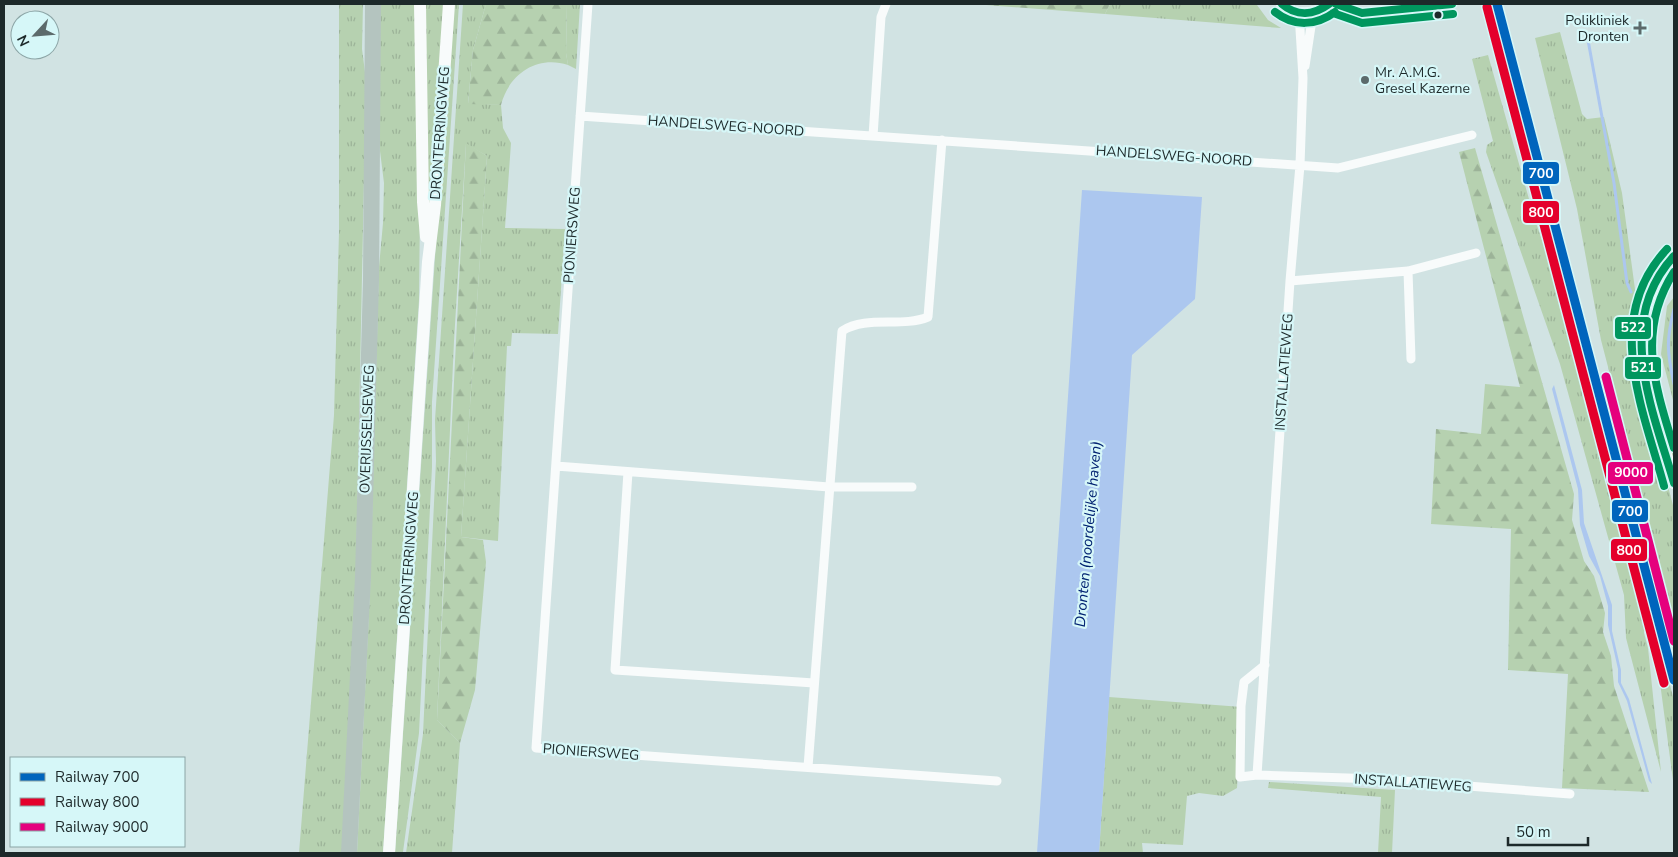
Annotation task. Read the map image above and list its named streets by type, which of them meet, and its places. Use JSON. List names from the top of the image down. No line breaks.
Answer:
{"streets":{"highway":["OVERIJSSELSEWEG"],"main road":["DRONTERRINGWEG"],"street":["HANDELSWEG-NOORD","PIONIERSWEG","INSTALLATIEWEG"]},"crossings":[["HANDELSWEG-NOORD","PIONIERSWEG"],["HANDELSWEG-NOORD","INSTALLATIEWEG"]],"water":["Dronten (noordelijke haven)"],"places":{"health":["Polikliniek Dronten"],"other":["Mr. A.M.G. Gresel Kazerne"]},"lines":["rail line 700","transit line 521","rail line 800","transit line 522","rail line 9000"],"legend":["Railway 700","Railway 800","Railway 9000"],"scale_bar":"50 m","north":"bottom left"}
